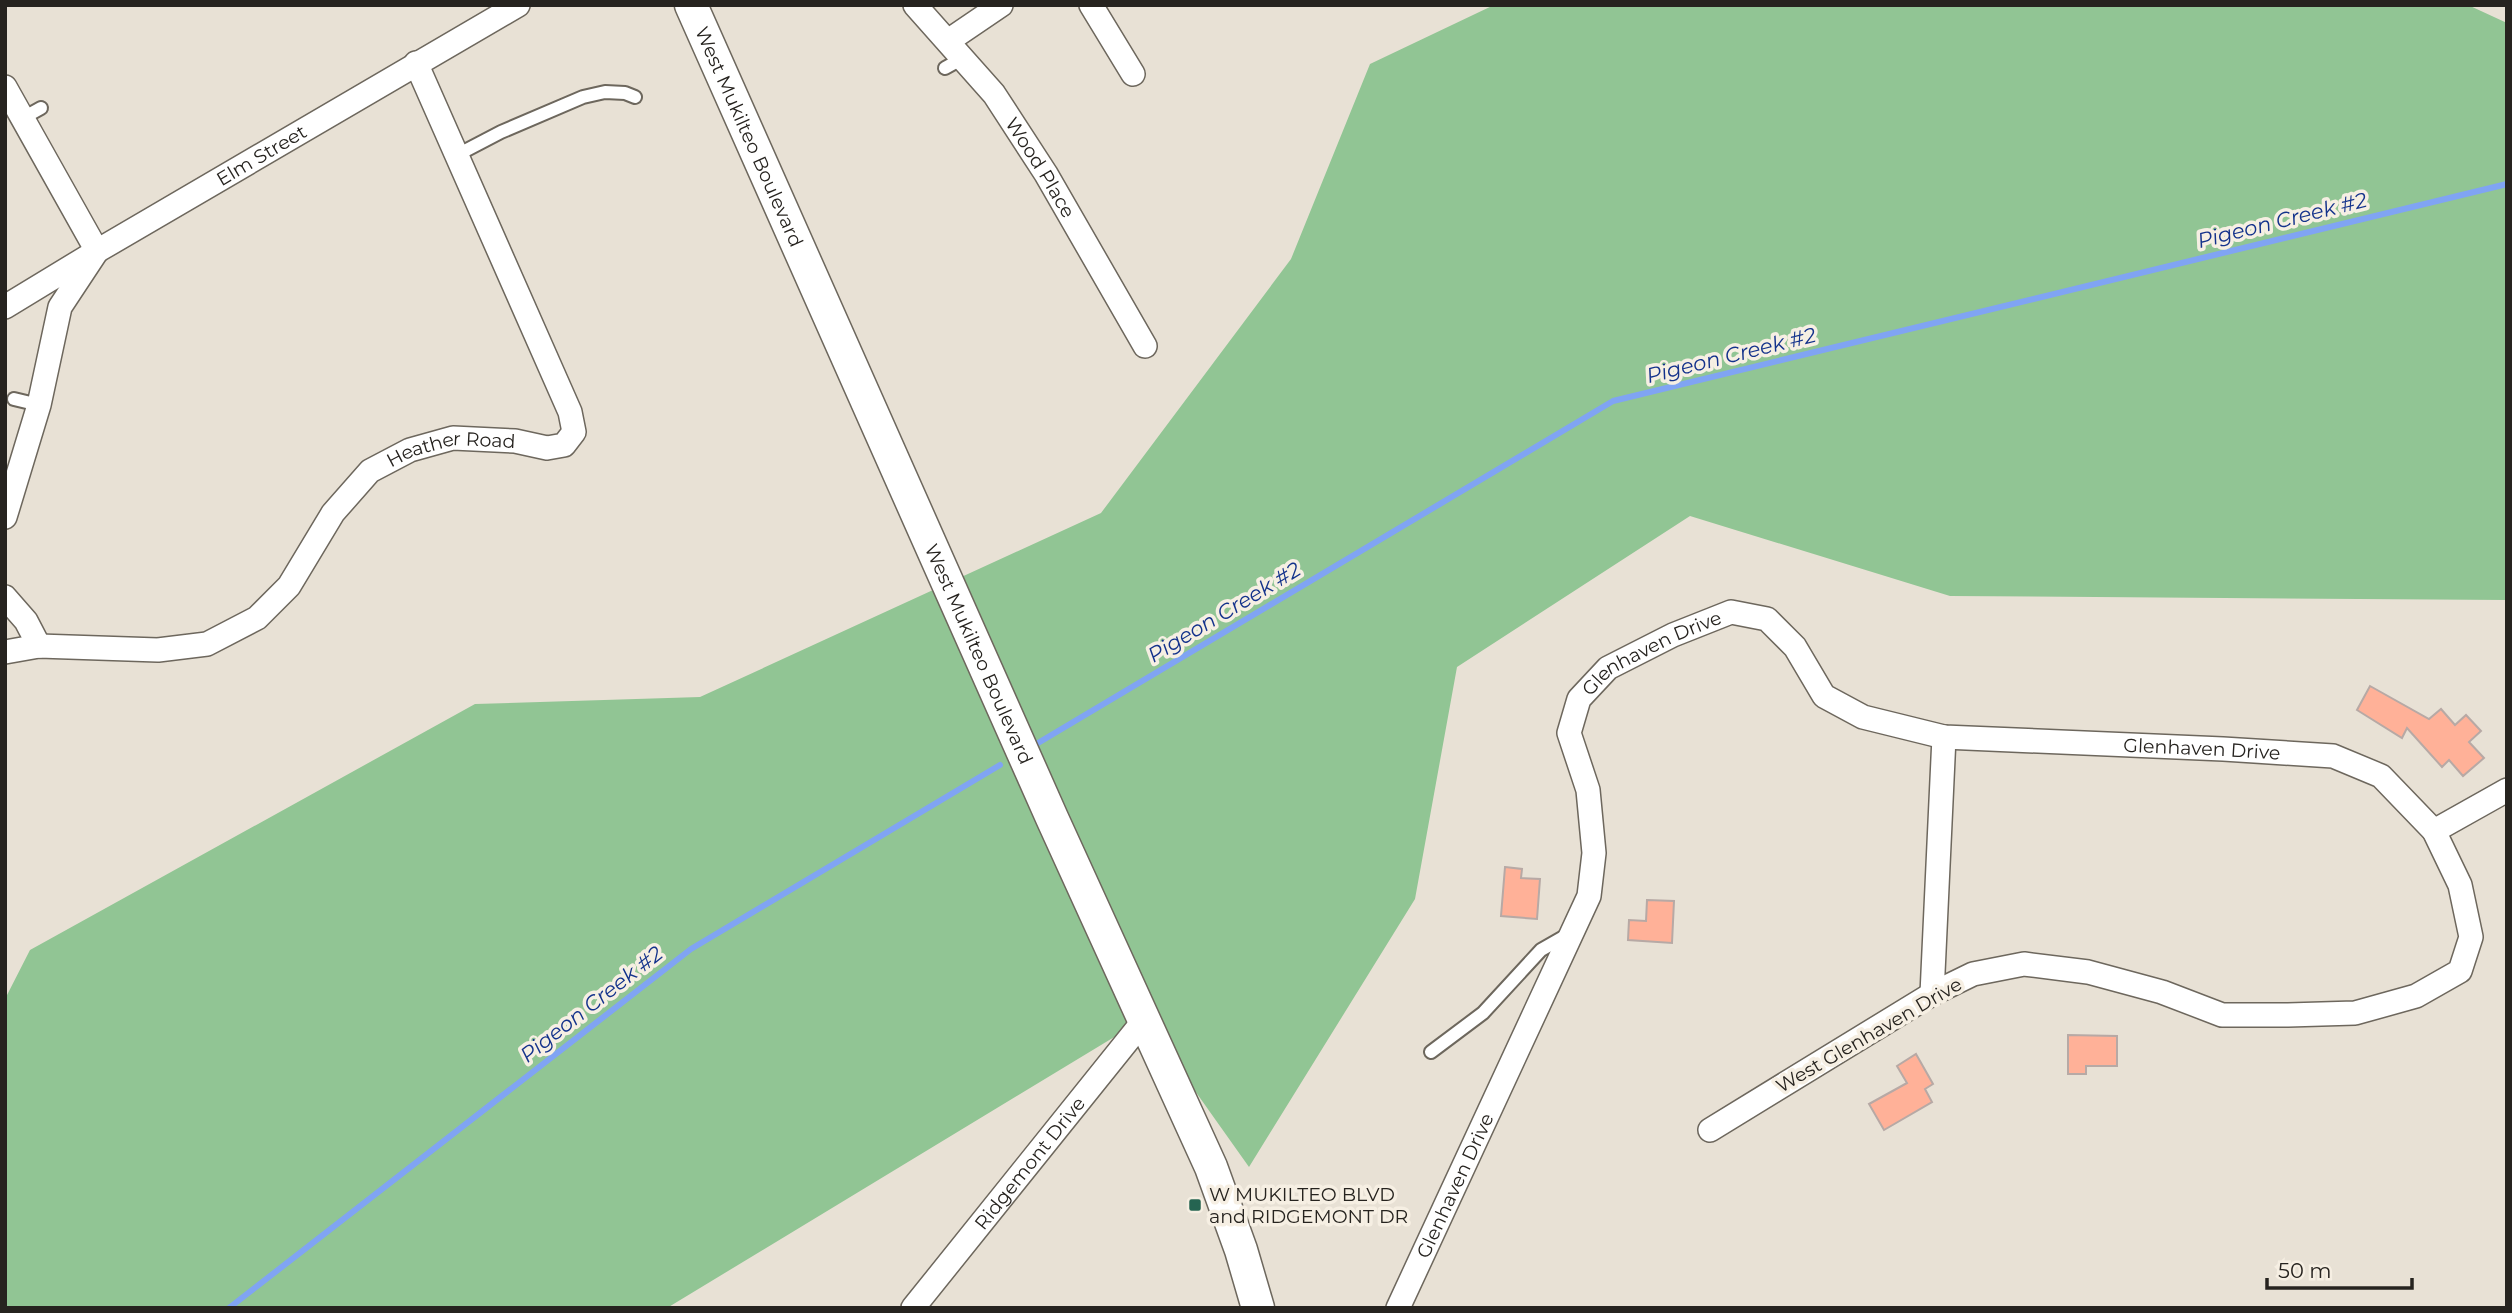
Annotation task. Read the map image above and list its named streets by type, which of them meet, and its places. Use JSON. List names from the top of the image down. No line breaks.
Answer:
{"streets":{"main road":["West Mukilteo Boulevard"],"street":["Elm Street","Wood Place","Heather Road","Glenhaven Drive","West Glenhaven Drive","Ridgemont Drive"]},"crossings":[["West Mukilteo Boulevard","Ridgemont Drive"],["Elm Street","Heather Road"],["Glenhaven Drive","West Glenhaven Drive"]],"water":["Pigeon Creek #2"],"places":{"transit":["W MUKILTEO BLVD and RIDGEMONT DR"]},"scale_bar":"50 m"}
